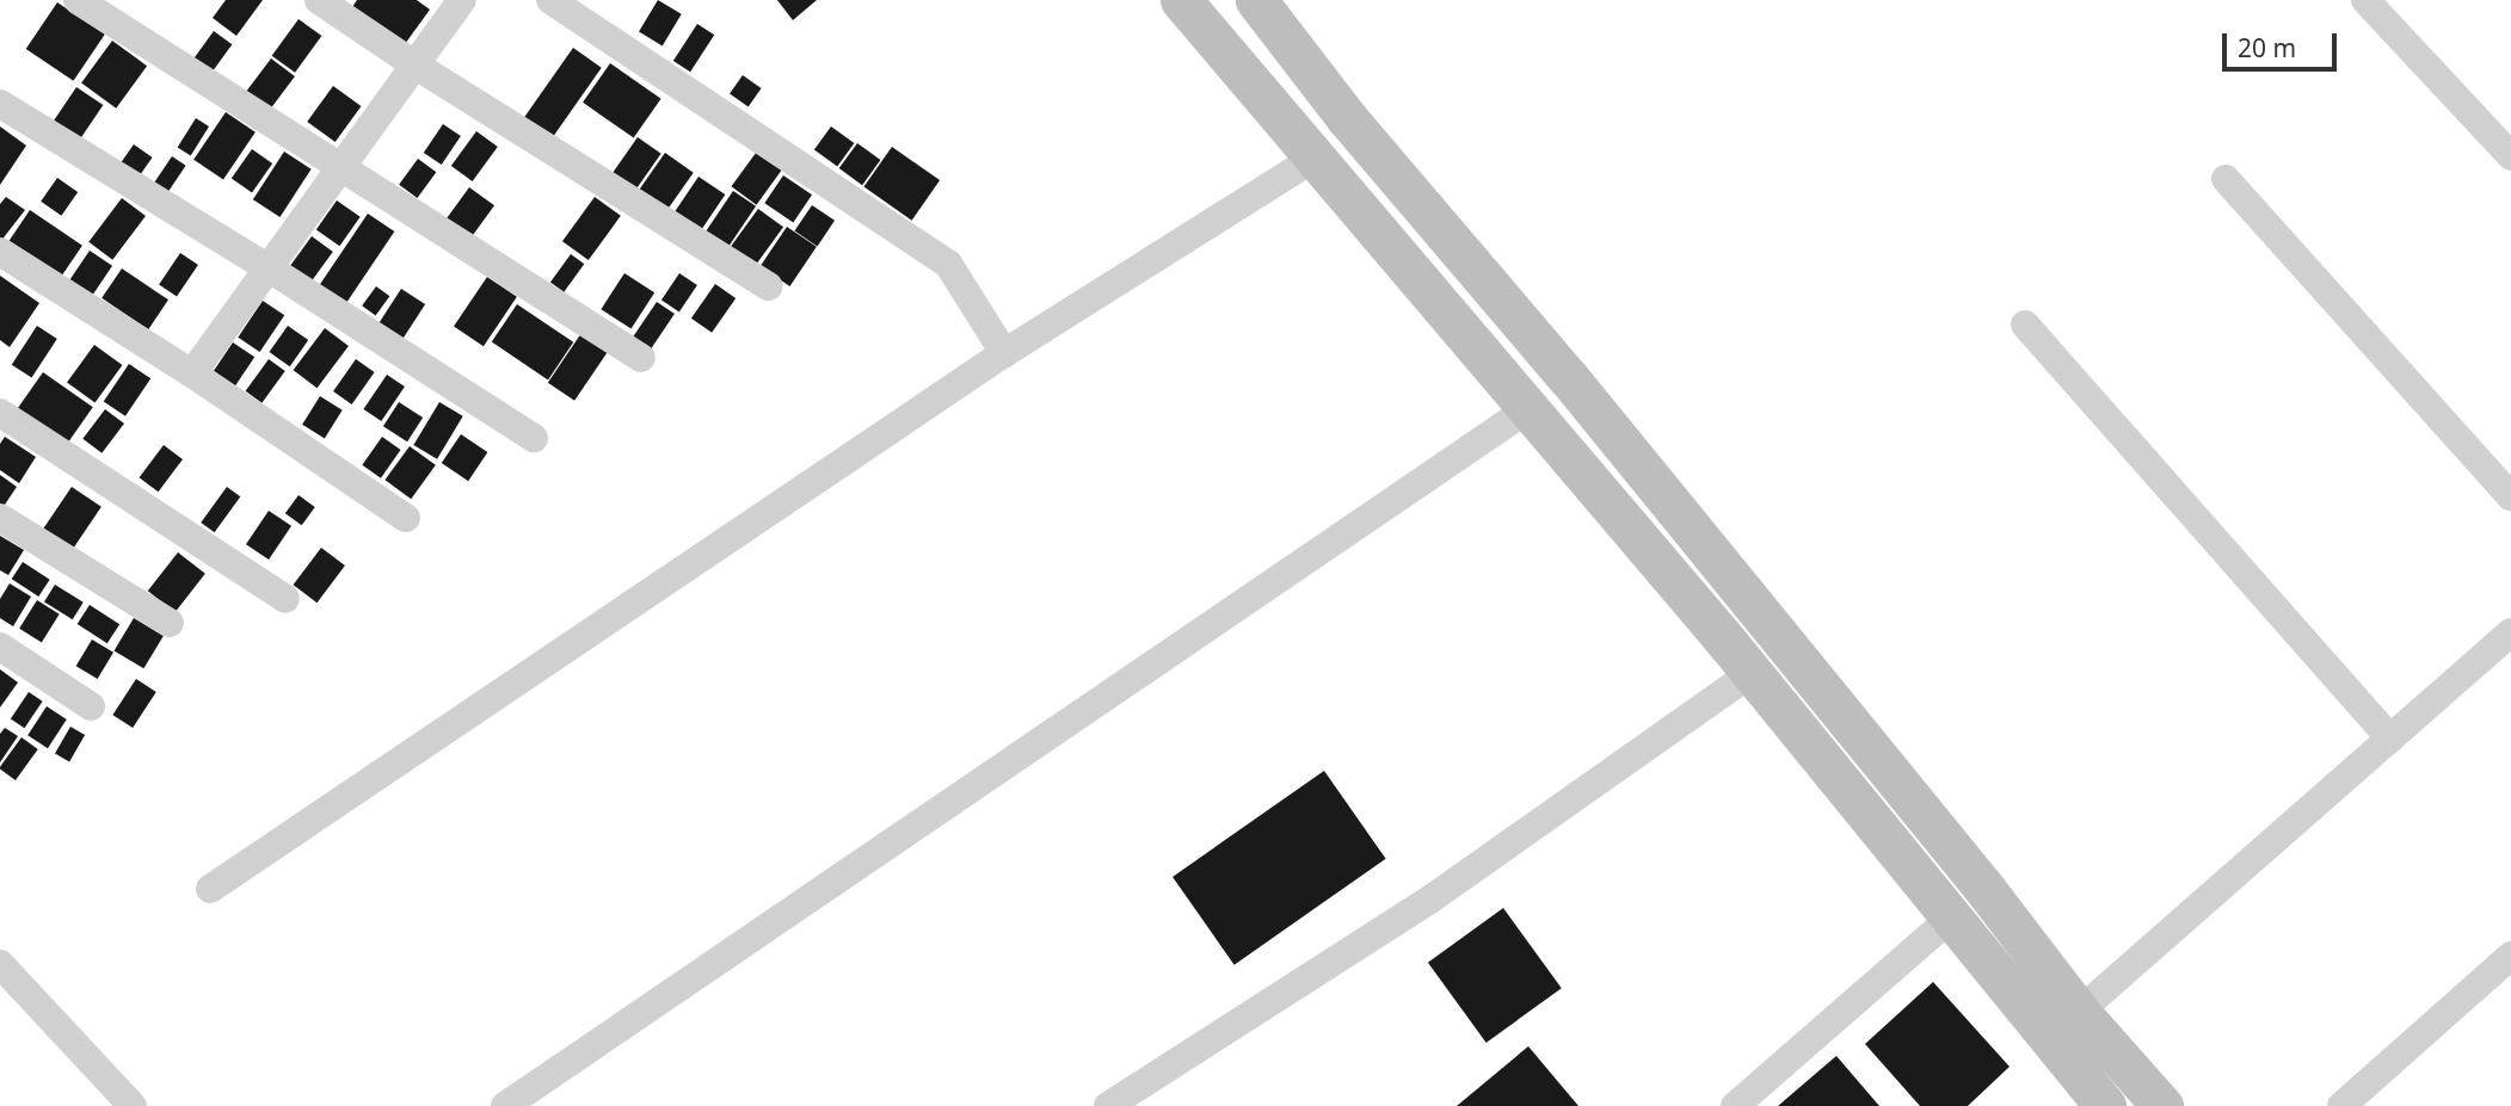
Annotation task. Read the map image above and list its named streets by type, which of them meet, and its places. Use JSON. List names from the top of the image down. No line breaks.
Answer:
{"scale_bar":"20 m"}
